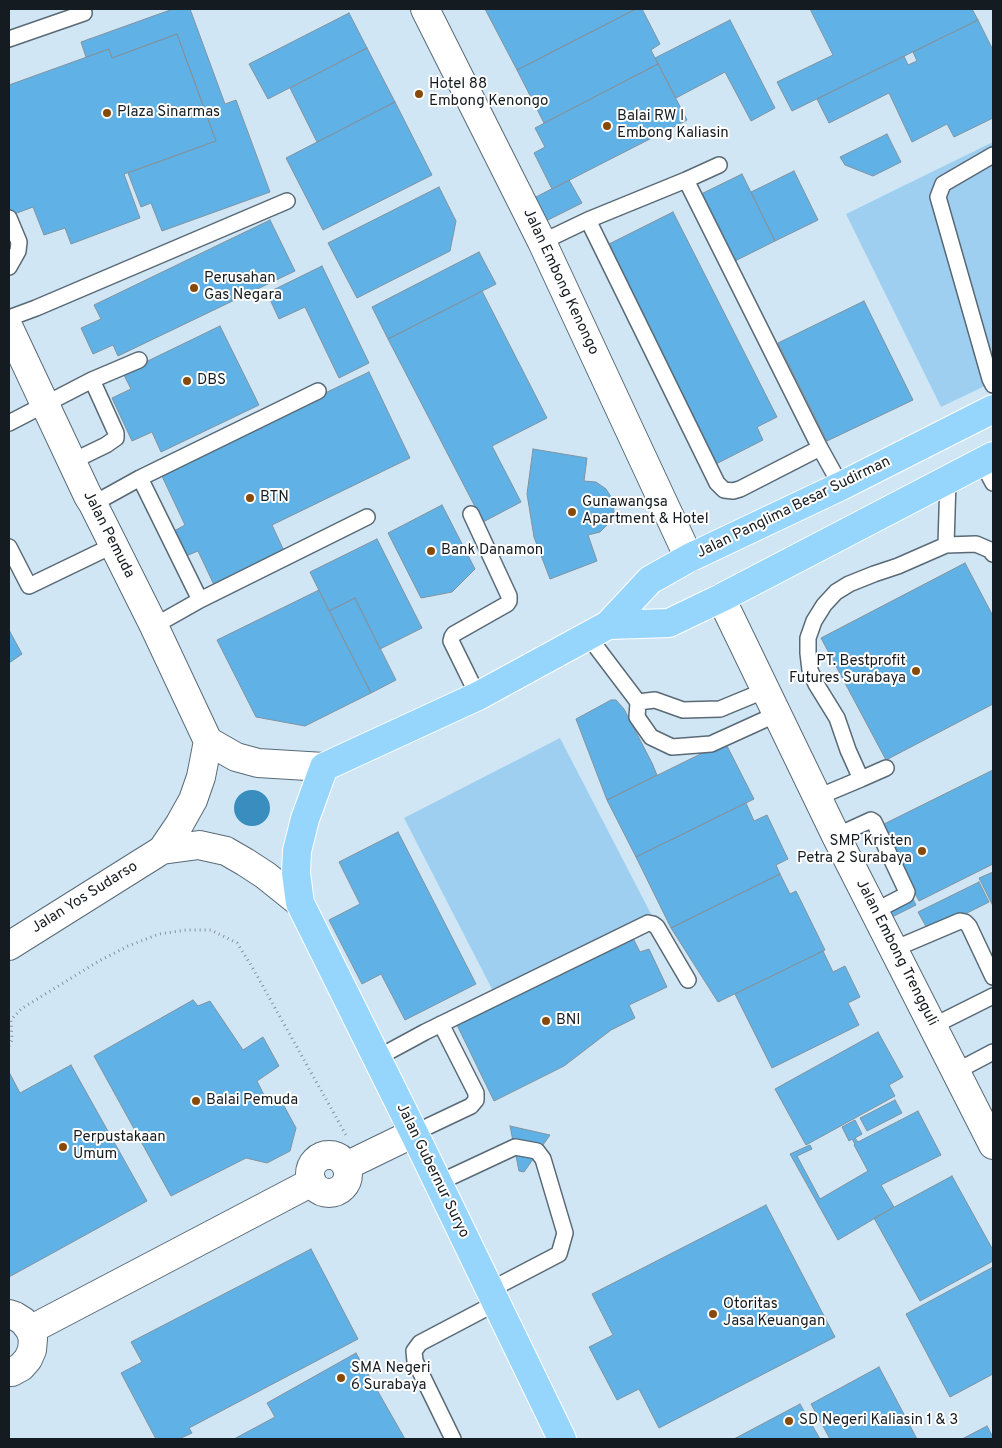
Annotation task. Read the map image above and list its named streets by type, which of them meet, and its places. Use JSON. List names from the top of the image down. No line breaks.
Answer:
{"streets":{"main road":["Jalan Panglima Besar Sudirman","Jalan Gubernur Suryo"],"street":["Jalan Embong Kenongo","Jalan Pemuda","Jalan Yos Sudarso","Jalan Embong Trengguli"]},"crossings":[["Jalan Embong Kenongo","Jalan Panglima Besar Sudirman"],["Jalan Panglima Besar Sudirman","Jalan Embong Trengguli"],["Jalan Panglima Besar Sudirman","Jalan Gubernur Suryo"],["Jalan Yos Sudarso","Jalan Gubernur Suryo"]],"places":["Hotel 88 Embong Kenongo","Plaza Sinarmas","Balai RW I Embong Kaliasin","Perusahan Gas Negara","DBS","BTN","Gunawangsa Apartment & Hotel","Bank Danamon","PT. Bestprofit Futures Surabaya","SMP Kristen Petra 2 Surabaya","BNI","Balai Pemuda","Perpustakaan Umum","Otoritas Jasa Keuangan","SMA Negeri 6 Surabaya","SD Negeri Kaliasin 1 & 3"]}
